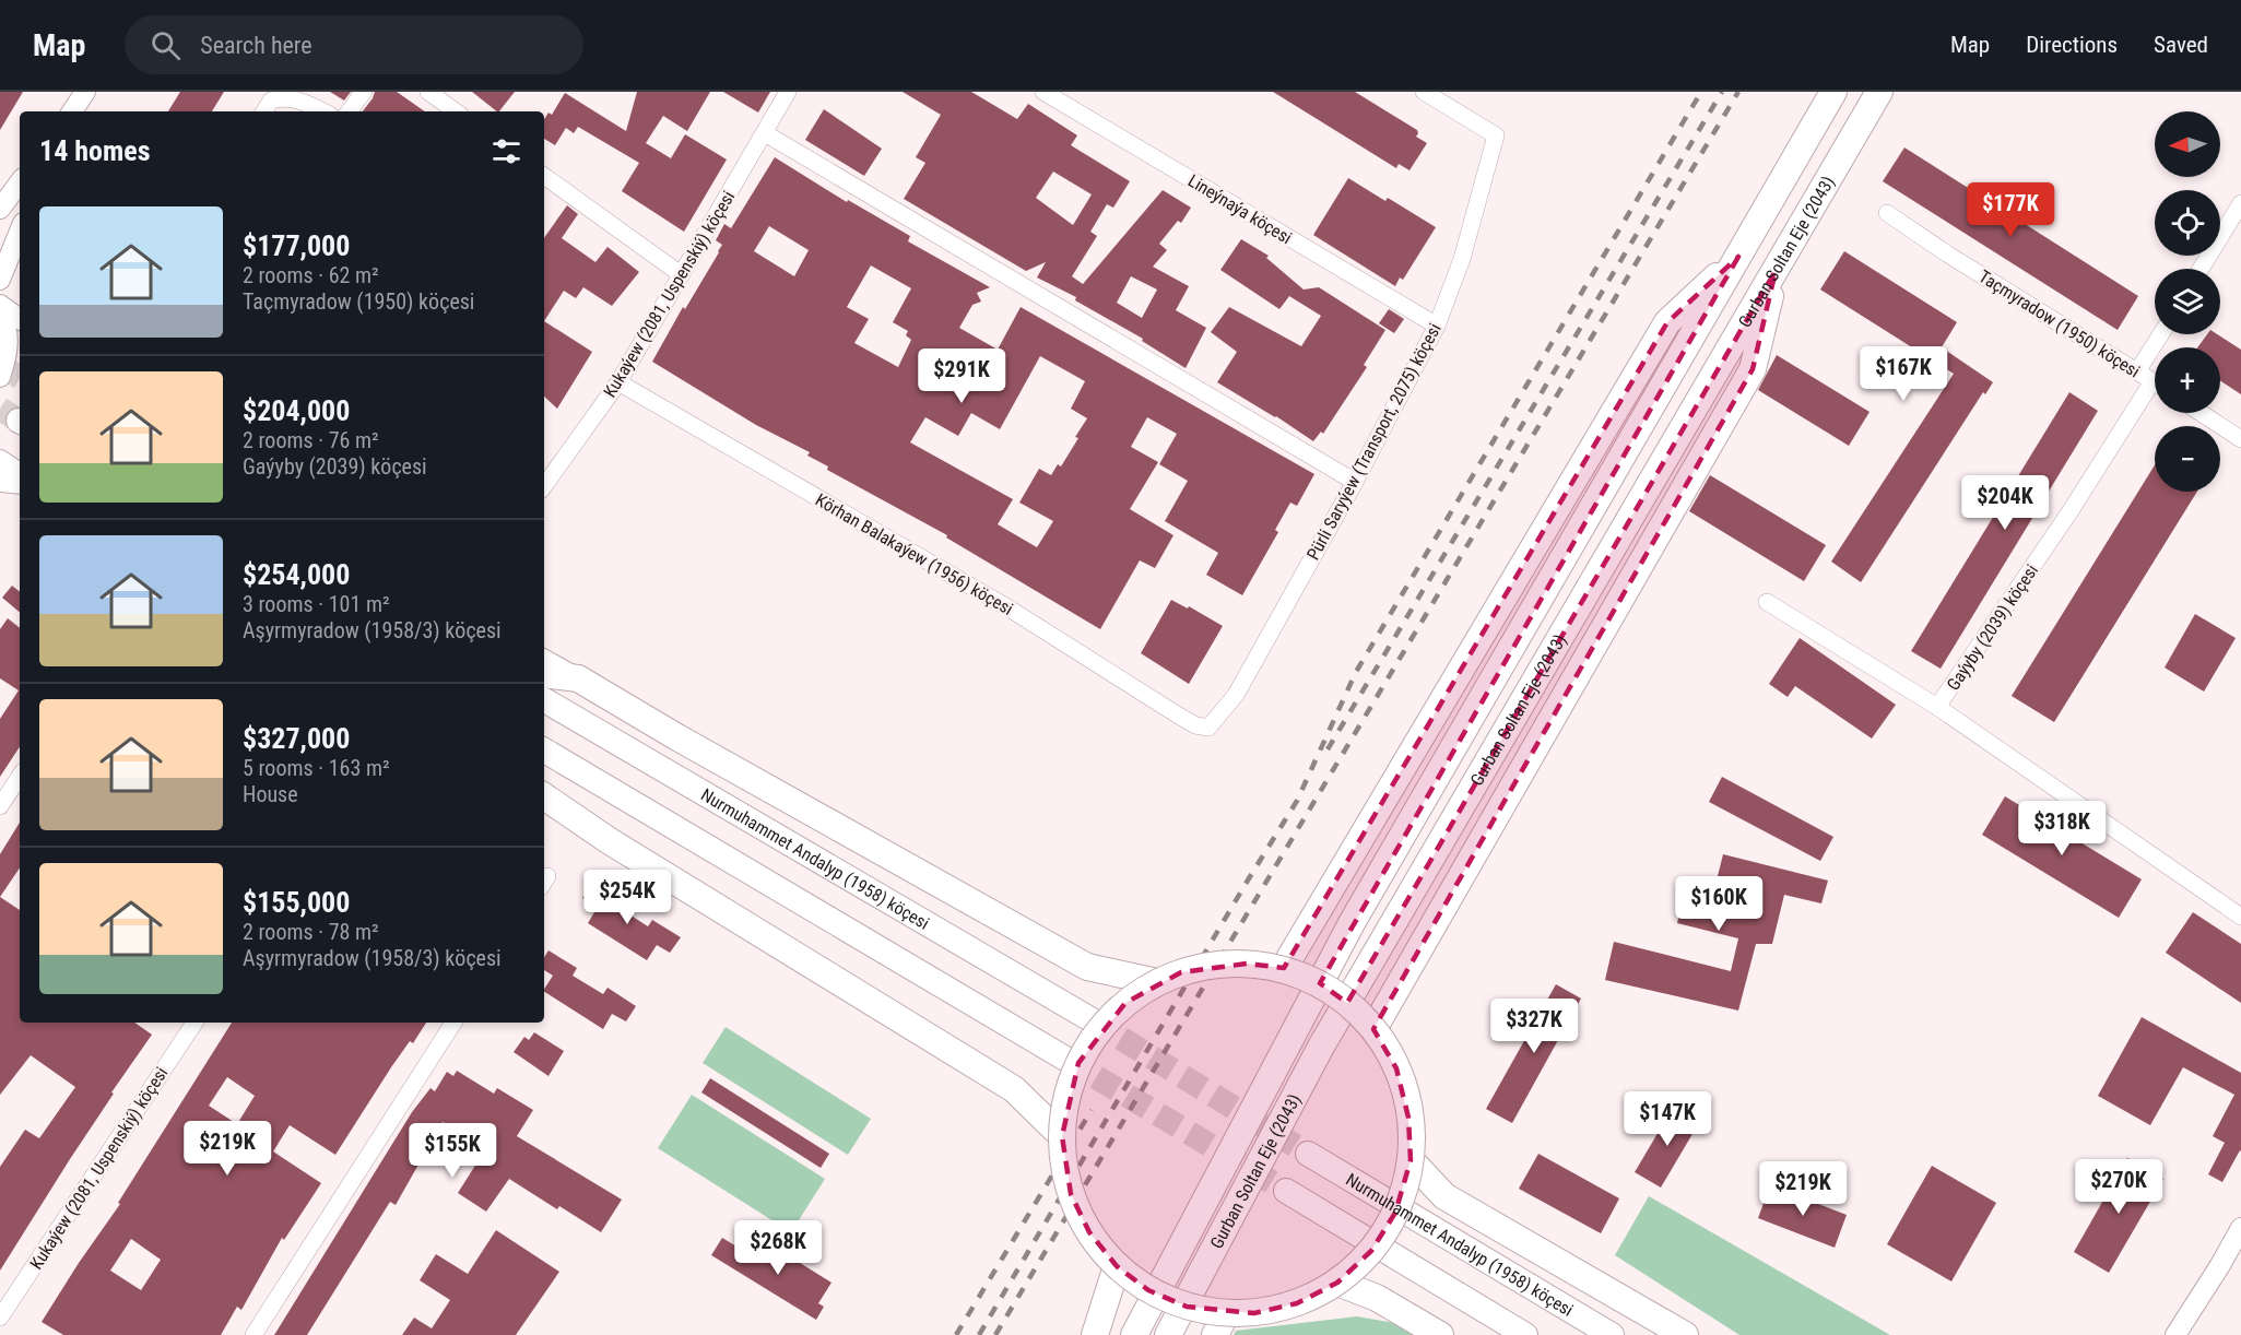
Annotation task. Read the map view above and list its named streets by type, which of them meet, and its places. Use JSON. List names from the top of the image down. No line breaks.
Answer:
{"streets":{"highway":["Gurban Soltan Eje (2043)"],"main road":["Nurmuhammet Andalyp (1958) köçesi"],"street":["Lineýnaýa köçesi","Kukaýew (2081, Uspenskiý) köçesi","Taçmyradow (1950) köçesi","Pürli Saryýew (Transport, 2075) köçesi","Körhan Balakaýew (1956) köçesi","Gaýyby (2039) köçesi"]},"crossings":[["Lineýnaýa köçesi","Pürli Saryýew (Transport, 2075) köçesi"],["Kukaýew (2081, Uspenskiý) köçesi","Körhan Balakaýew (1956) köçesi"],["Pürli Saryýew (Transport, 2075) köçesi","Körhan Balakaýew (1956) köçesi"]],"north":"left","page":{"header":"Map","search":"Search here","nav":["Map","Directions","Saved"],"map_buttons":["+","−"],"heading":"14 homes","price":["$177K","$167K","$291K","$204K","$318K","$254K","$160K","$327K","$147K","$219K","$155K","$270K","$219K","$268K"],"list":[{"name":"$177,000","note":"2 rooms · 62 m² · Taçmyradow (1950) köçesi"},{"name":"$204,000","note":"2 rooms · 76 m² · Gaýyby (2039) köçesi"},{"name":"$254,000","note":"3 rooms · 101 m² · Aşyrmyradow (1958/3) köçesi"},{"name":"$327,000","note":"5 rooms · 163 m² · House"},{"name":"$155,000","note":"2 rooms · 78 m² · Aşyrmyradow (1958/3) köçesi"}]}}
